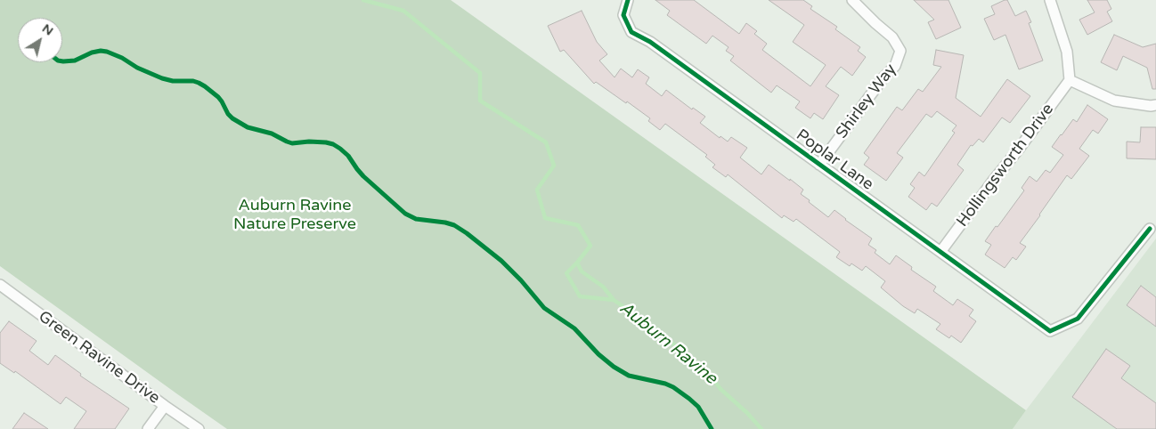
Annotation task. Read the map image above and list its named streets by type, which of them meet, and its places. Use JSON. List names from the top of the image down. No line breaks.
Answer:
{"streets":{"street":["Shirley Way","Poplar Lane","Hollingsworth Drive","Green Ravine Drive"]},"crossings":[["Shirley Way","Poplar Lane"],["Poplar Lane","Hollingsworth Drive"]],"water":["Auburn Ravine"],"parks":["Auburn Ravine Nature Preserve"],"north":"top right"}
